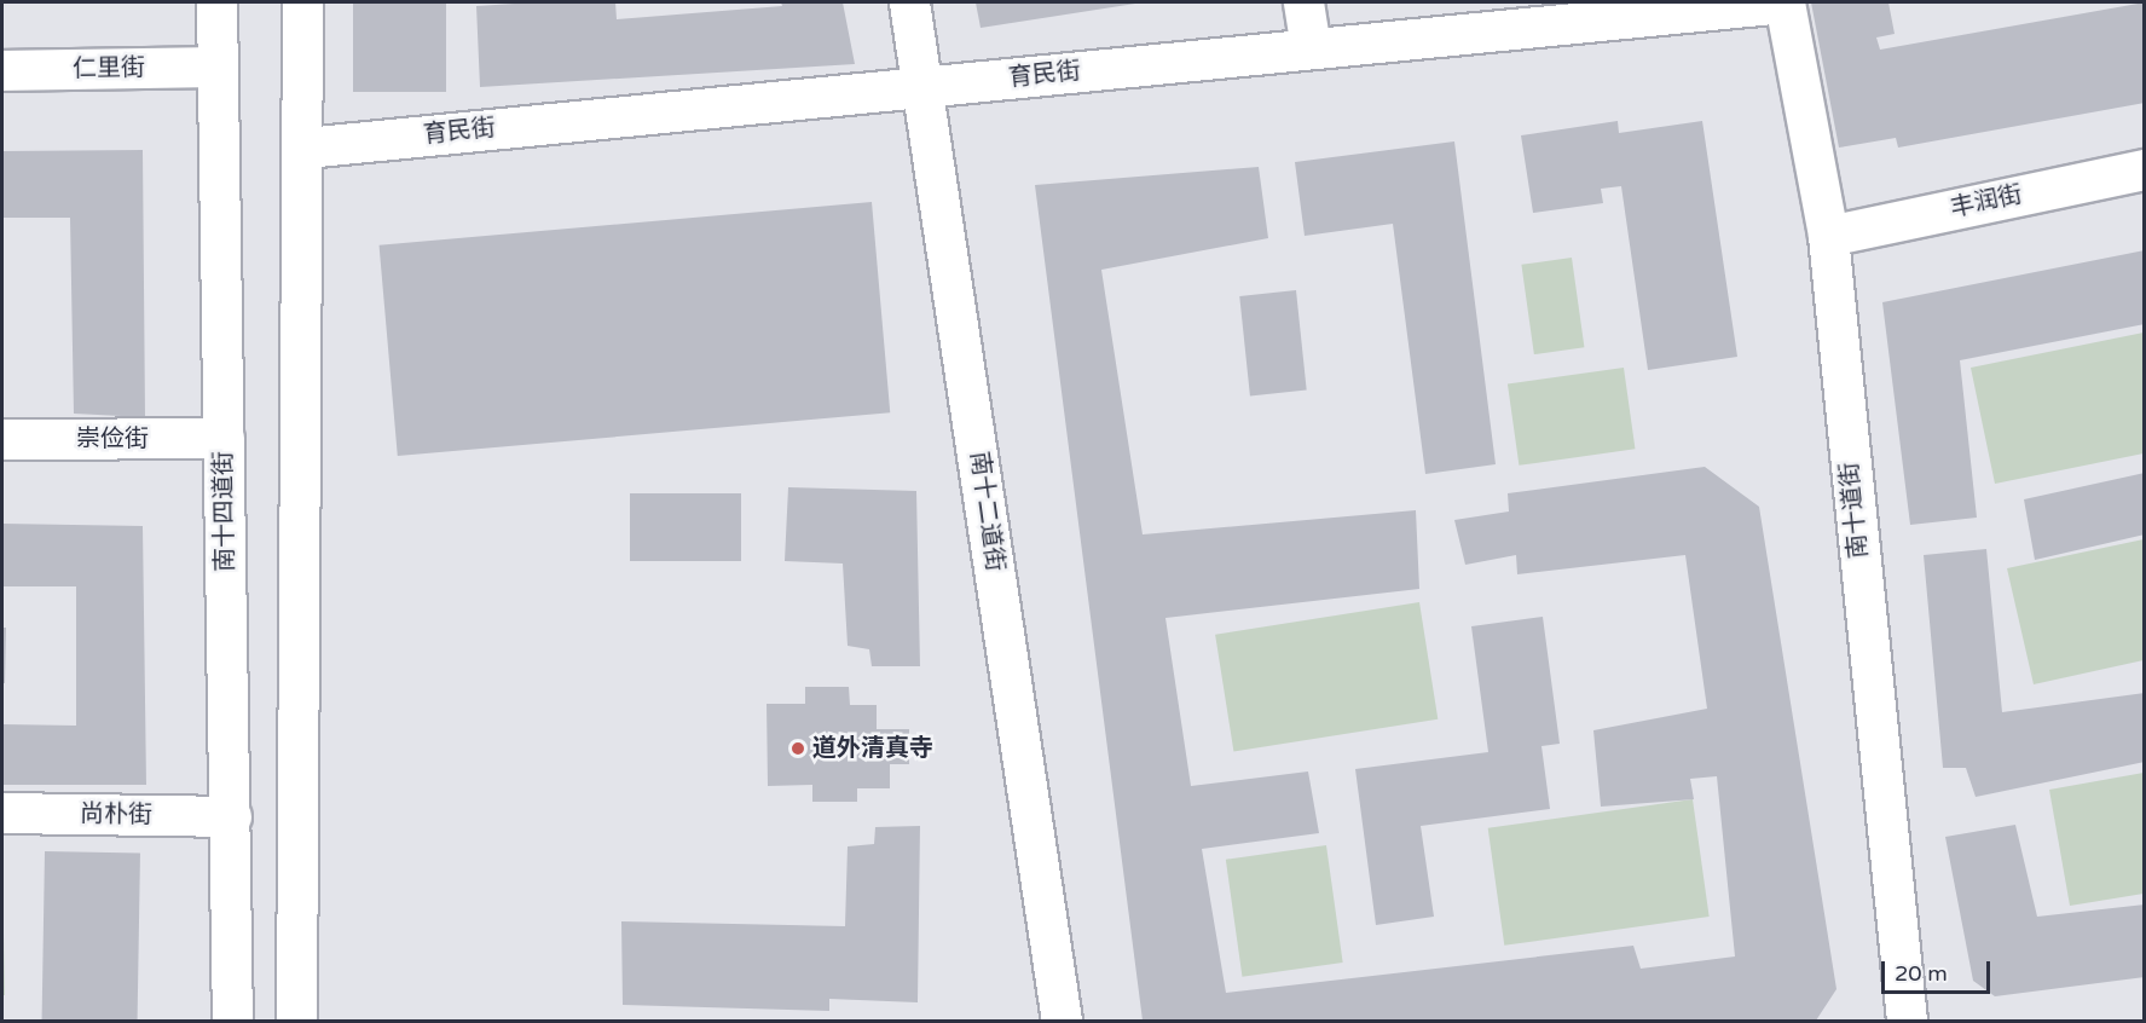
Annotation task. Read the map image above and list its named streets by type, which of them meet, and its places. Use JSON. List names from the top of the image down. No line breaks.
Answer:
{"streets":{"street":["仁里街","育民街","丰润街","崇俭街","南十道街","南十四道街","南十二道街","尚朴街"]},"crossings":[["仁里街","南十四道街"],["育民街","南十道街"],["育民街","南十二道街"],["丰润街","南十道街"],["崇俭街","南十四道街"],["南十四道街","尚朴街"]],"places":["道外清真寺"],"scale_bar":"20 m"}
